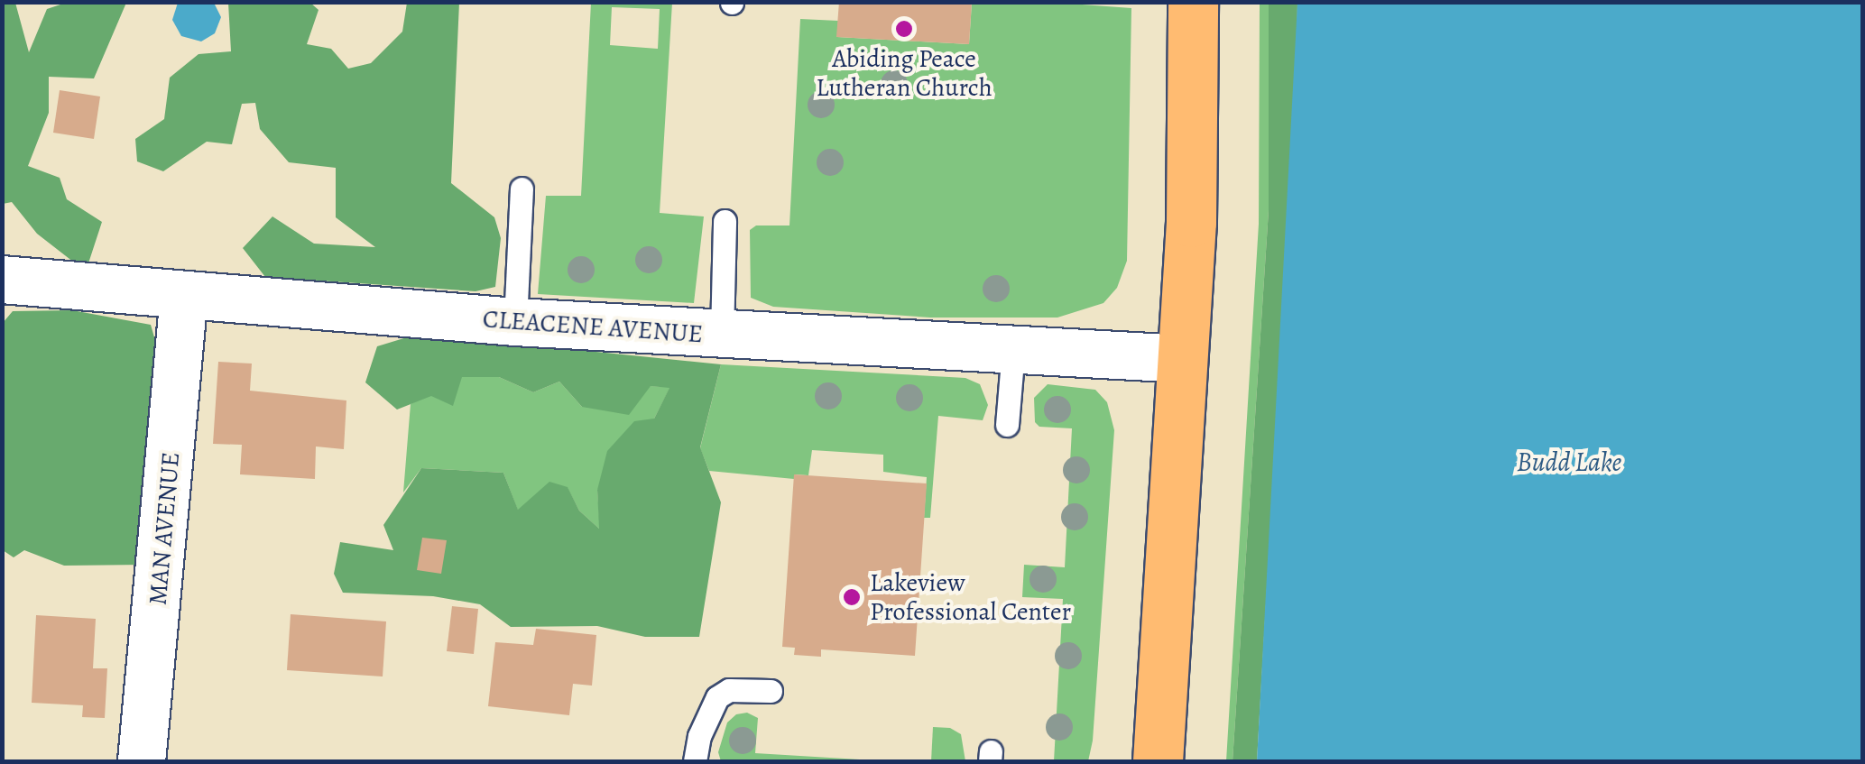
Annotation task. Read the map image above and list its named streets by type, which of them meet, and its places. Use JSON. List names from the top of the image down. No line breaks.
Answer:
{"streets":{"street":["CLEACENE AVENUE","MAN AVENUE"]},"crossings":[["CLEACENE AVENUE","MAN AVENUE"]],"water":["Budd Lake"],"places":["Abiding Peace Lutheran Church","Lakeview Professional Center"]}
